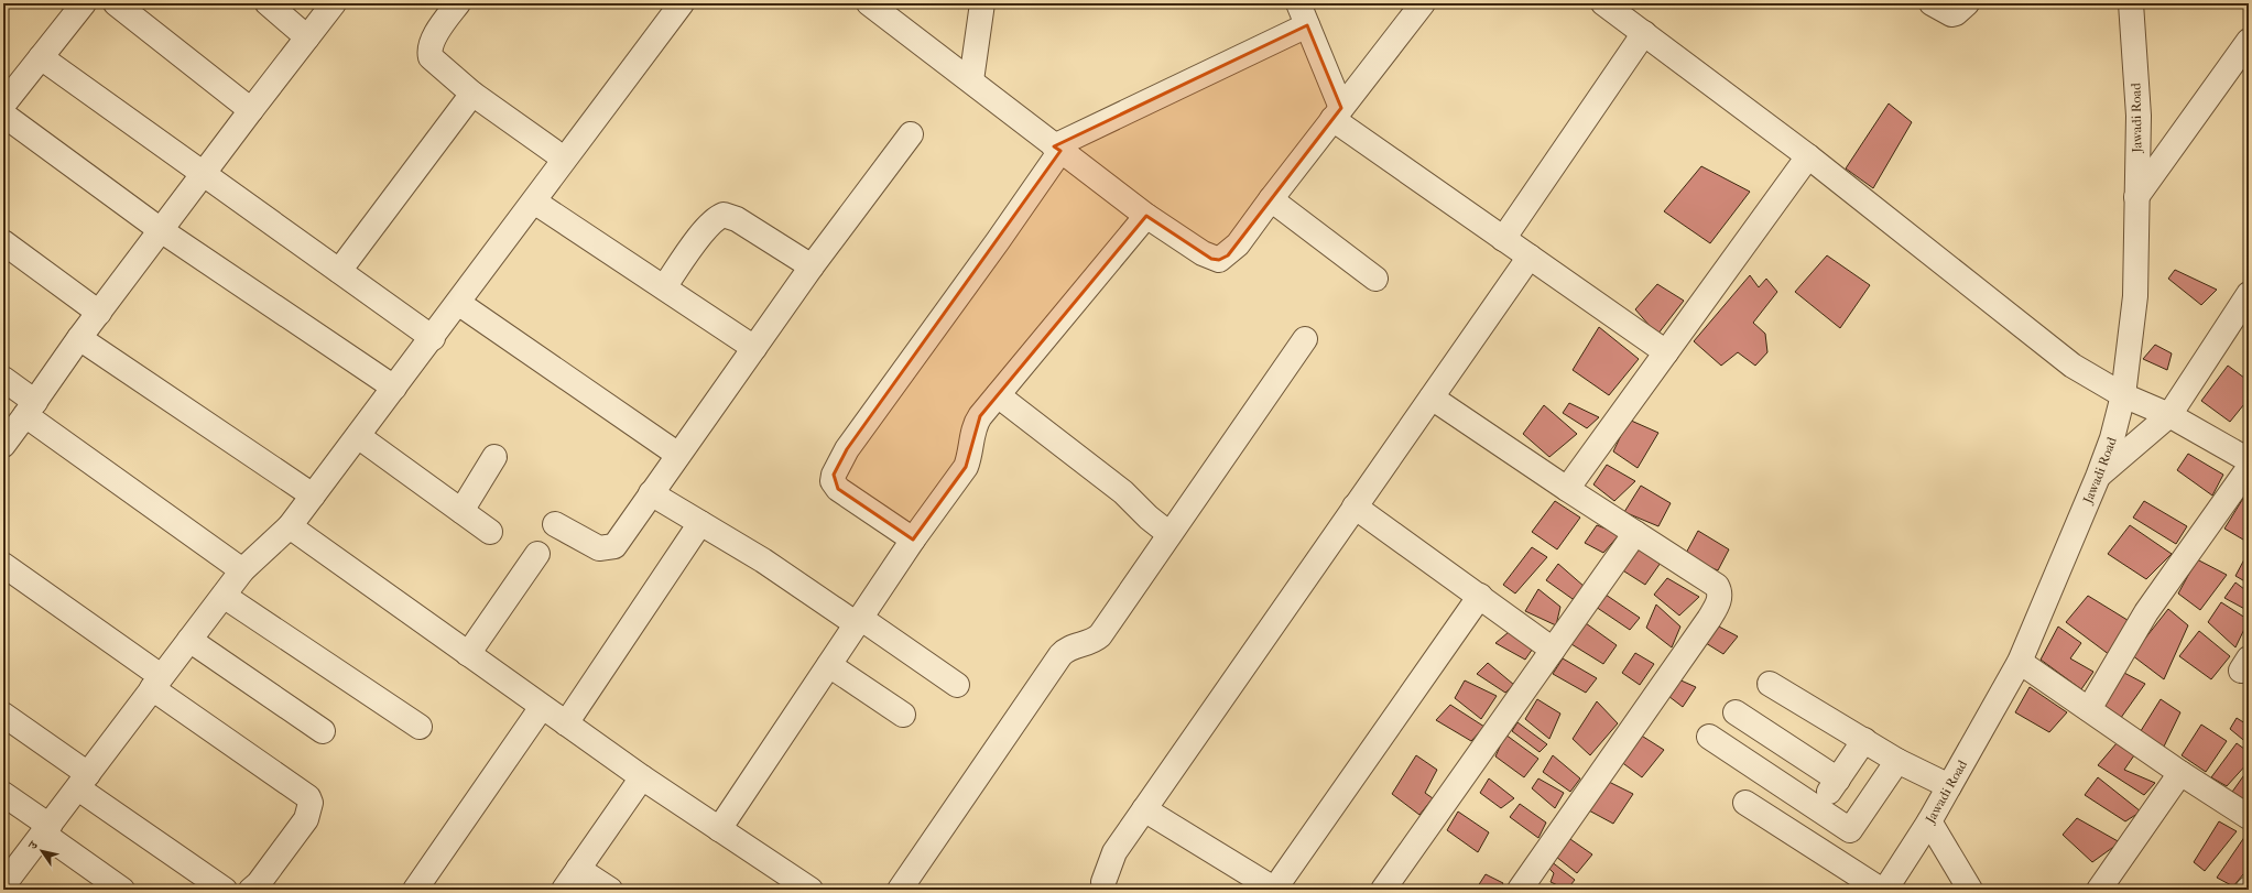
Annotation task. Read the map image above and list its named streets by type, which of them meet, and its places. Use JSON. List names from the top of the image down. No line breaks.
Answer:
{"streets":{"street":["Jawadi Road"]},"north":"top left"}
